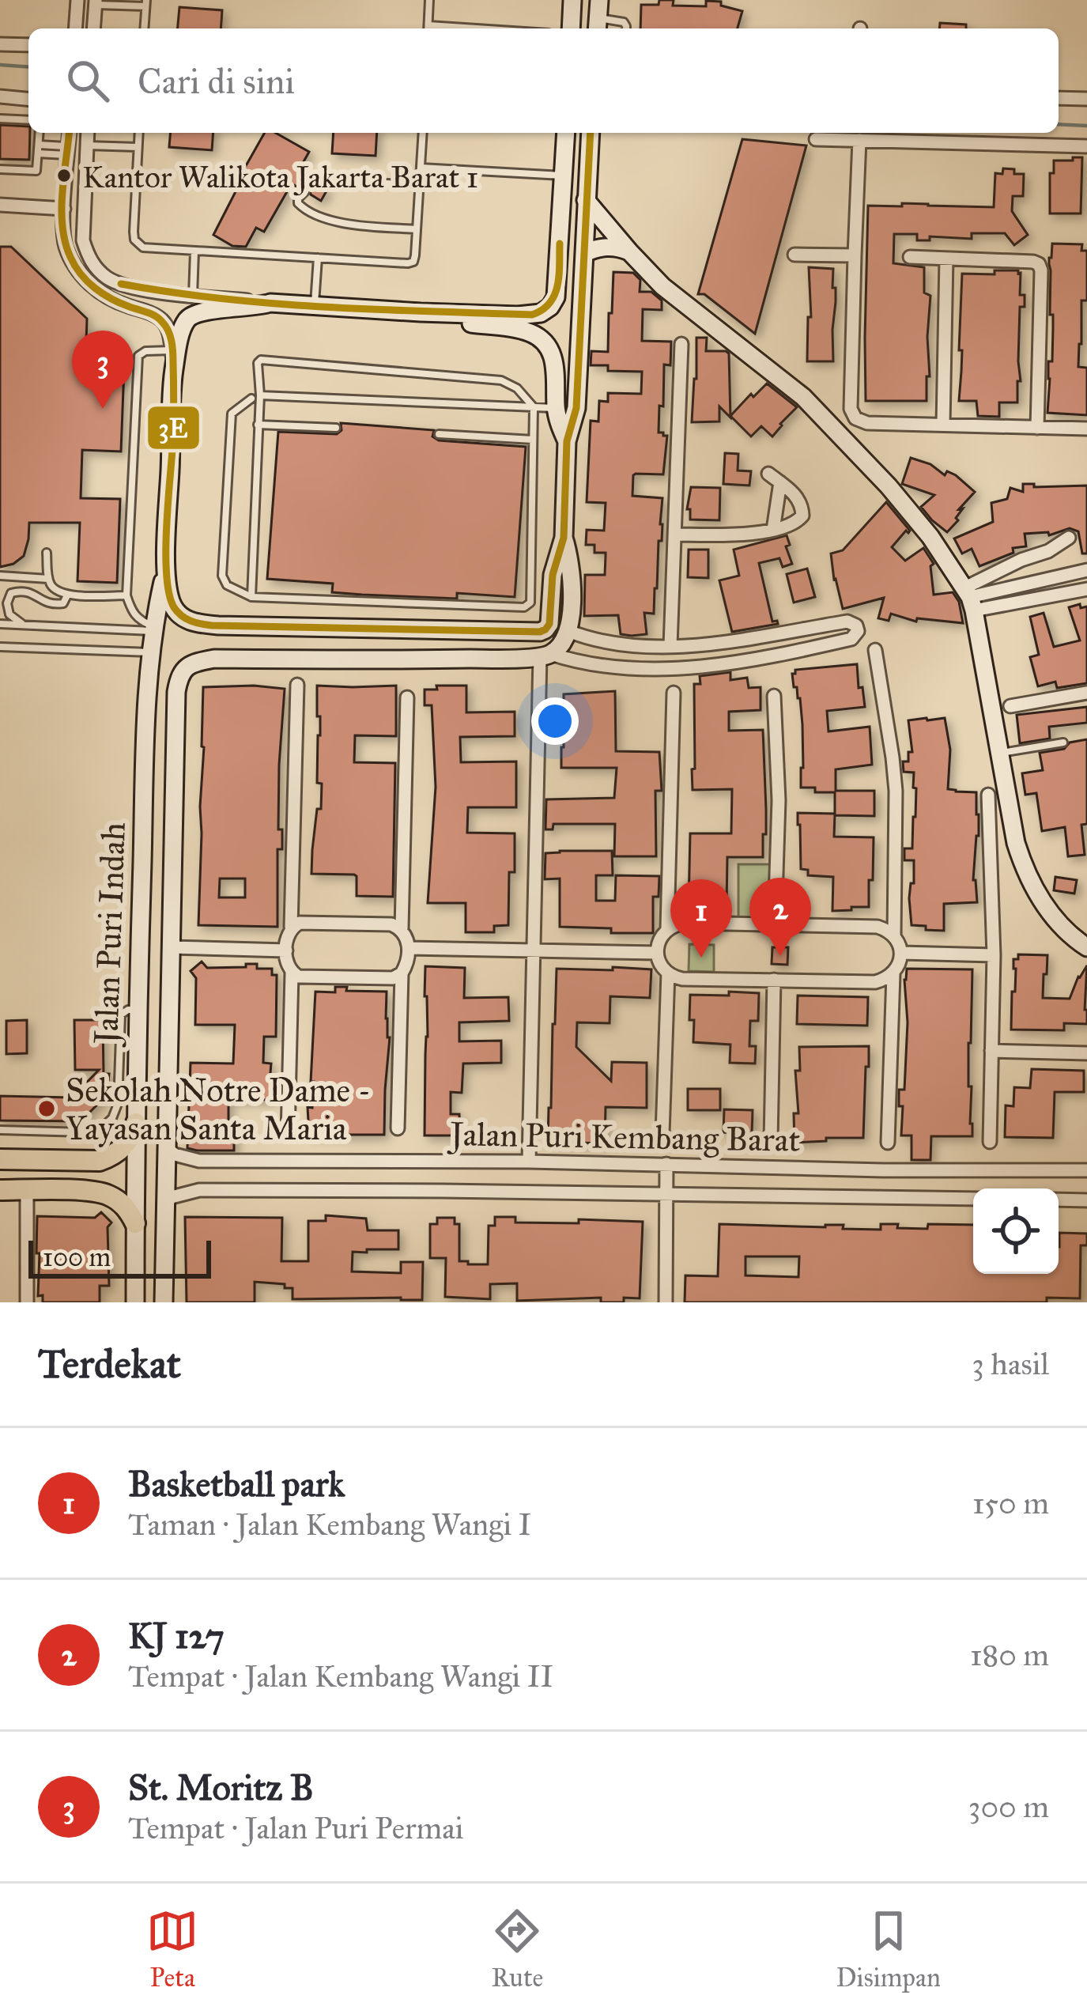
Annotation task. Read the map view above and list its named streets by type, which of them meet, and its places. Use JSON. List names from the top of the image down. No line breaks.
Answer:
{"streets":{"main road":["Jalan Puri Indah"],"street":["Jalan Puri Kembang Barat"]},"crossings":[["Jalan Puri Indah","Jalan Puri Kembang Barat"]],"places":["Kantor Walikota Jakarta Barat 1","Sekolah Notre Dame - Yayasan Santa Maria"],"lines":["transit line 3E"],"scale_bar":"100 m","page":{"search":"Cari di sini","pins":["3","2","1"],"scale":"100 m","heading":["Terdekat","3 hasil"],"list":[{"mark":"1","name":"Basketball park","note":"Taman · Jalan Kembang Wangi I","value":"150 m"},{"mark":"2","name":"KJ 127","note":"Tempat · Jalan Kembang Wangi II","value":"180 m"},{"mark":"3","name":"St. Moritz B","note":"Tempat · Jalan Puri Permai","value":"300 m"}],"nav":["Peta","Rute","Disimpan"]}}
